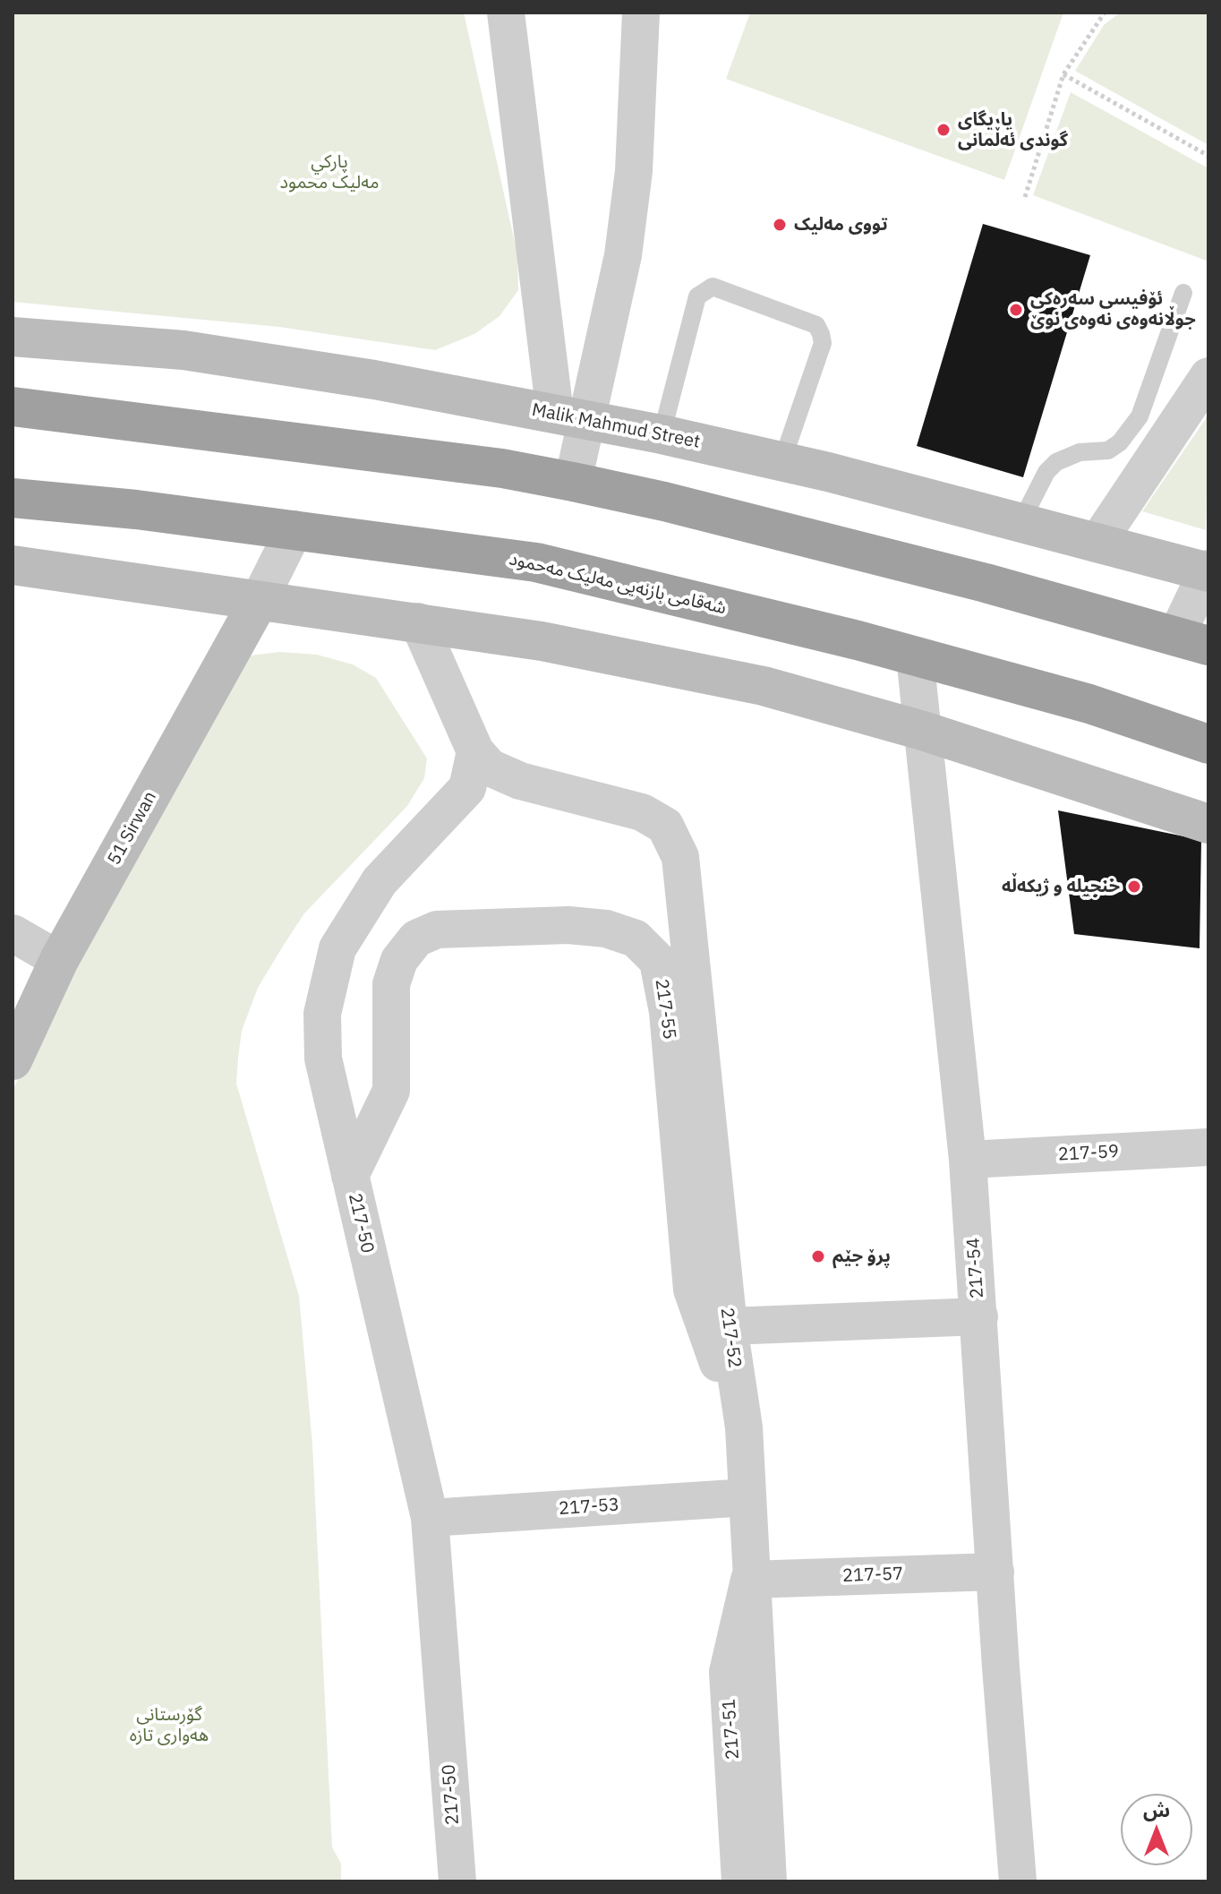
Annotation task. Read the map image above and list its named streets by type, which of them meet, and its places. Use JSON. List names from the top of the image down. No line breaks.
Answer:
{"streets":{"highway":["شەقامی بازنەیی مەلیک مەحمود"],"main road":["Malik Mahmud Street","51 Sirwan"],"street":["217-55","217-59","217-50","217-54","217-52","217-53","217-57","217-51"]},"crossings":[["شەقامی بازنەیی مەلیک مەحمود","217-54"],["217-55","217-50"],["217-55","217-52"],["217-59","217-54"],["217-50","217-52"],["217-50","217-53"],["217-54","217-57"],["217-52","217-53"],["217-52","217-57"],["217-52","217-51"],["217-57","217-51"]],"parks":["پارکي مەليک محمود","گۆڕستانی هەواری تازە"],"places":["یاریگای گوندی ئەڵمانی","تووی مەلیک","ئۆفیسی سەرەکی جوڵانەوەی نەوەی نوێ","خنجیلە و ژیکەڵە","پرۆ جێم"],"north":"top"}
